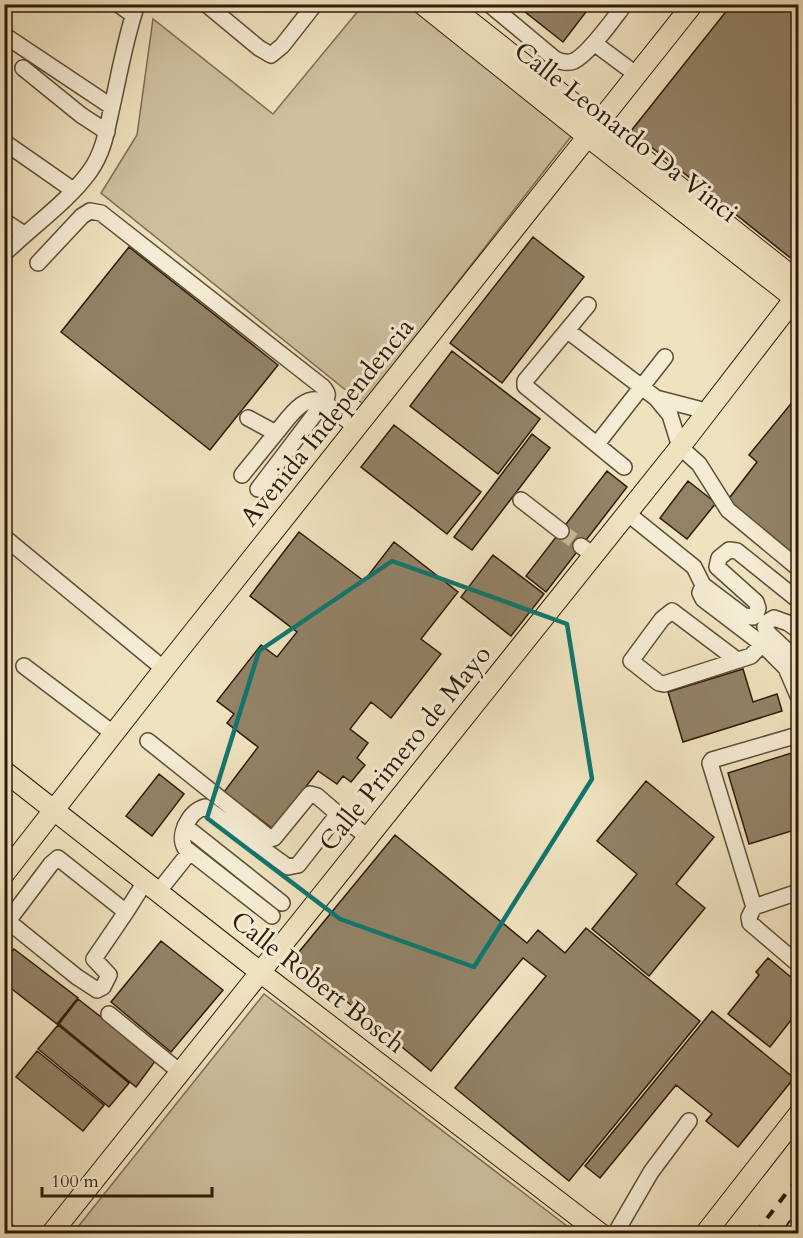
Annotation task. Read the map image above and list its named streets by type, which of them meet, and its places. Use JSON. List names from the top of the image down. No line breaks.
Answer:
{"streets":{"main road":["Calle Leonardo Da Vinci","Avenida Independencia","Calle Primero de Mayo","Calle Robert Bosch"]},"crossings":[["Calle Leonardo Da Vinci","Avenida Independencia"],["Calle Leonardo Da Vinci","Calle Primero de Mayo"],["Avenida Independencia","Calle Robert Bosch"],["Calle Primero de Mayo","Calle Robert Bosch"]],"scale_bar":"100 m"}
